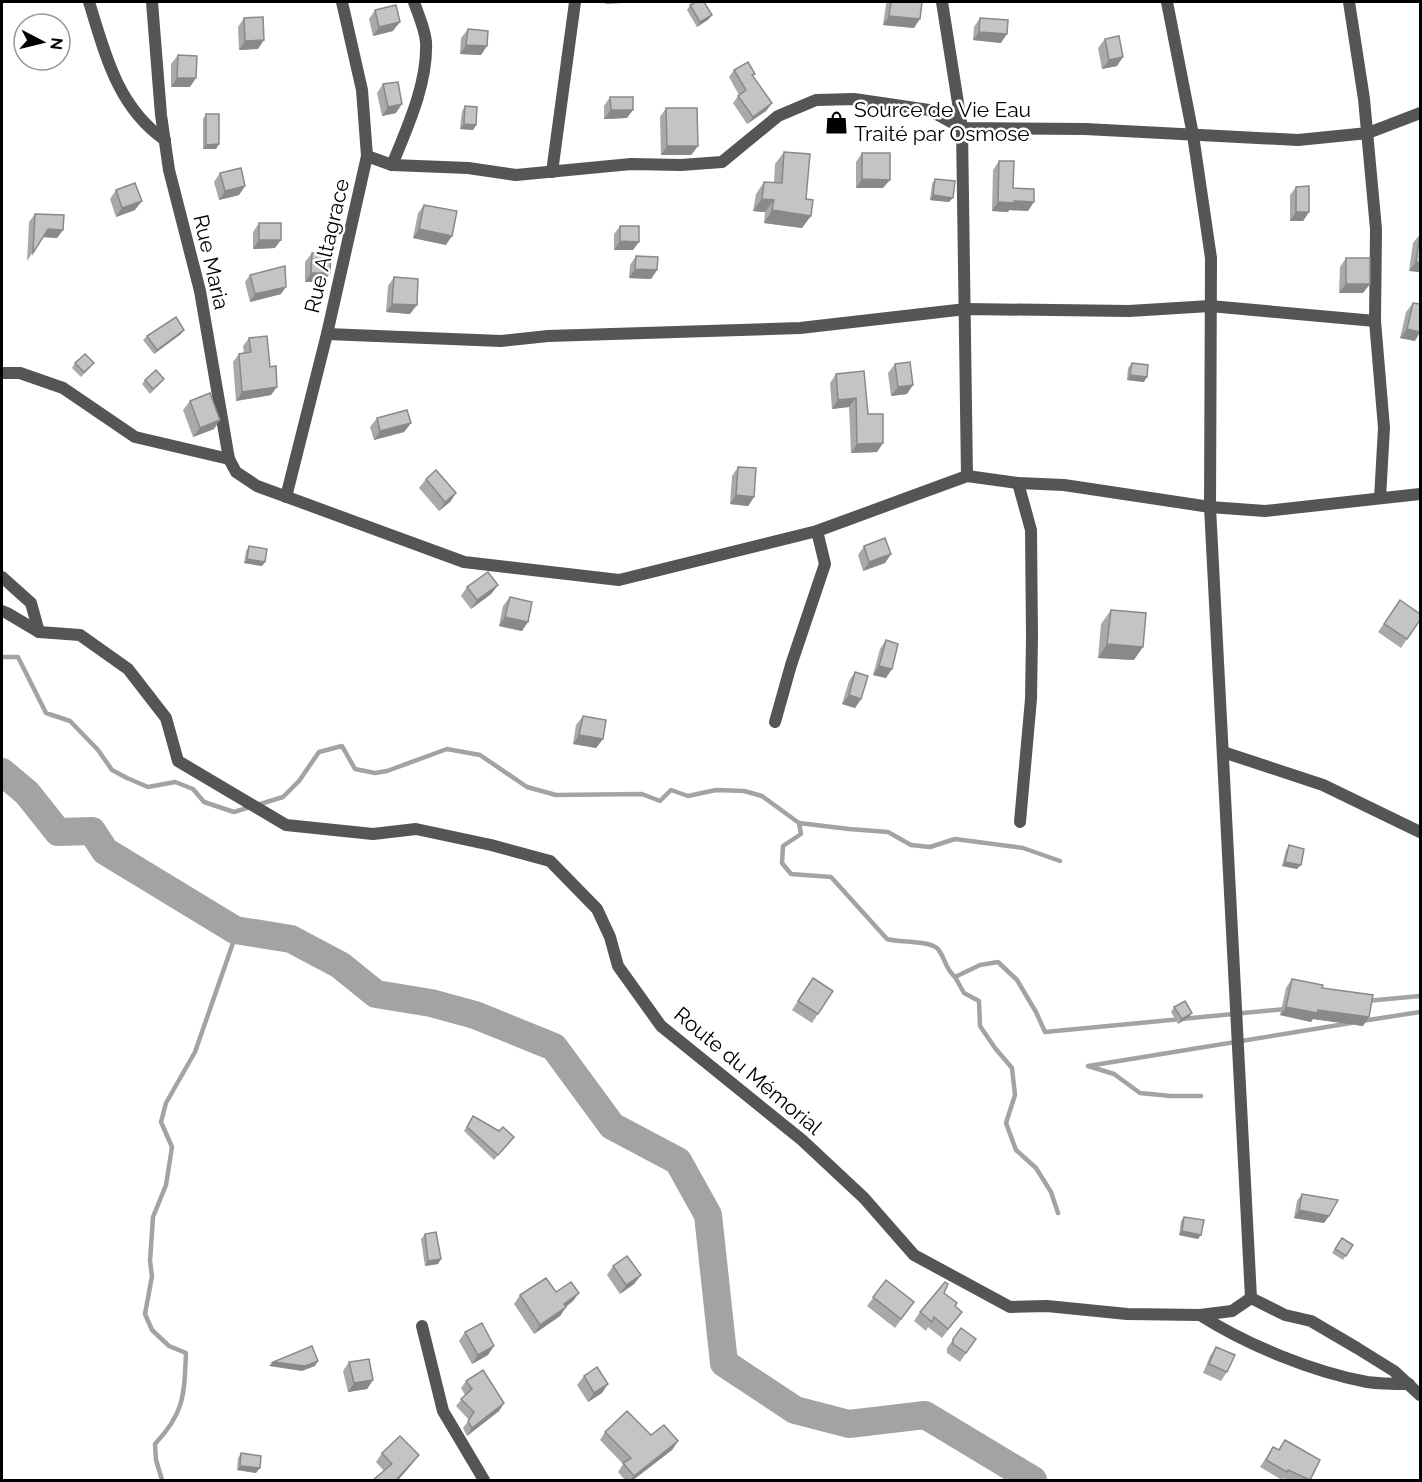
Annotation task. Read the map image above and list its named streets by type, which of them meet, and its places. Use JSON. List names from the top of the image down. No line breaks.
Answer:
{"streets":{"street":["Rue Altagrace","Rue Maria","Route du Mémorial"]},"places":{"shop":["Source de Vie Eau Traité par Osmose"]},"north":"right"}
